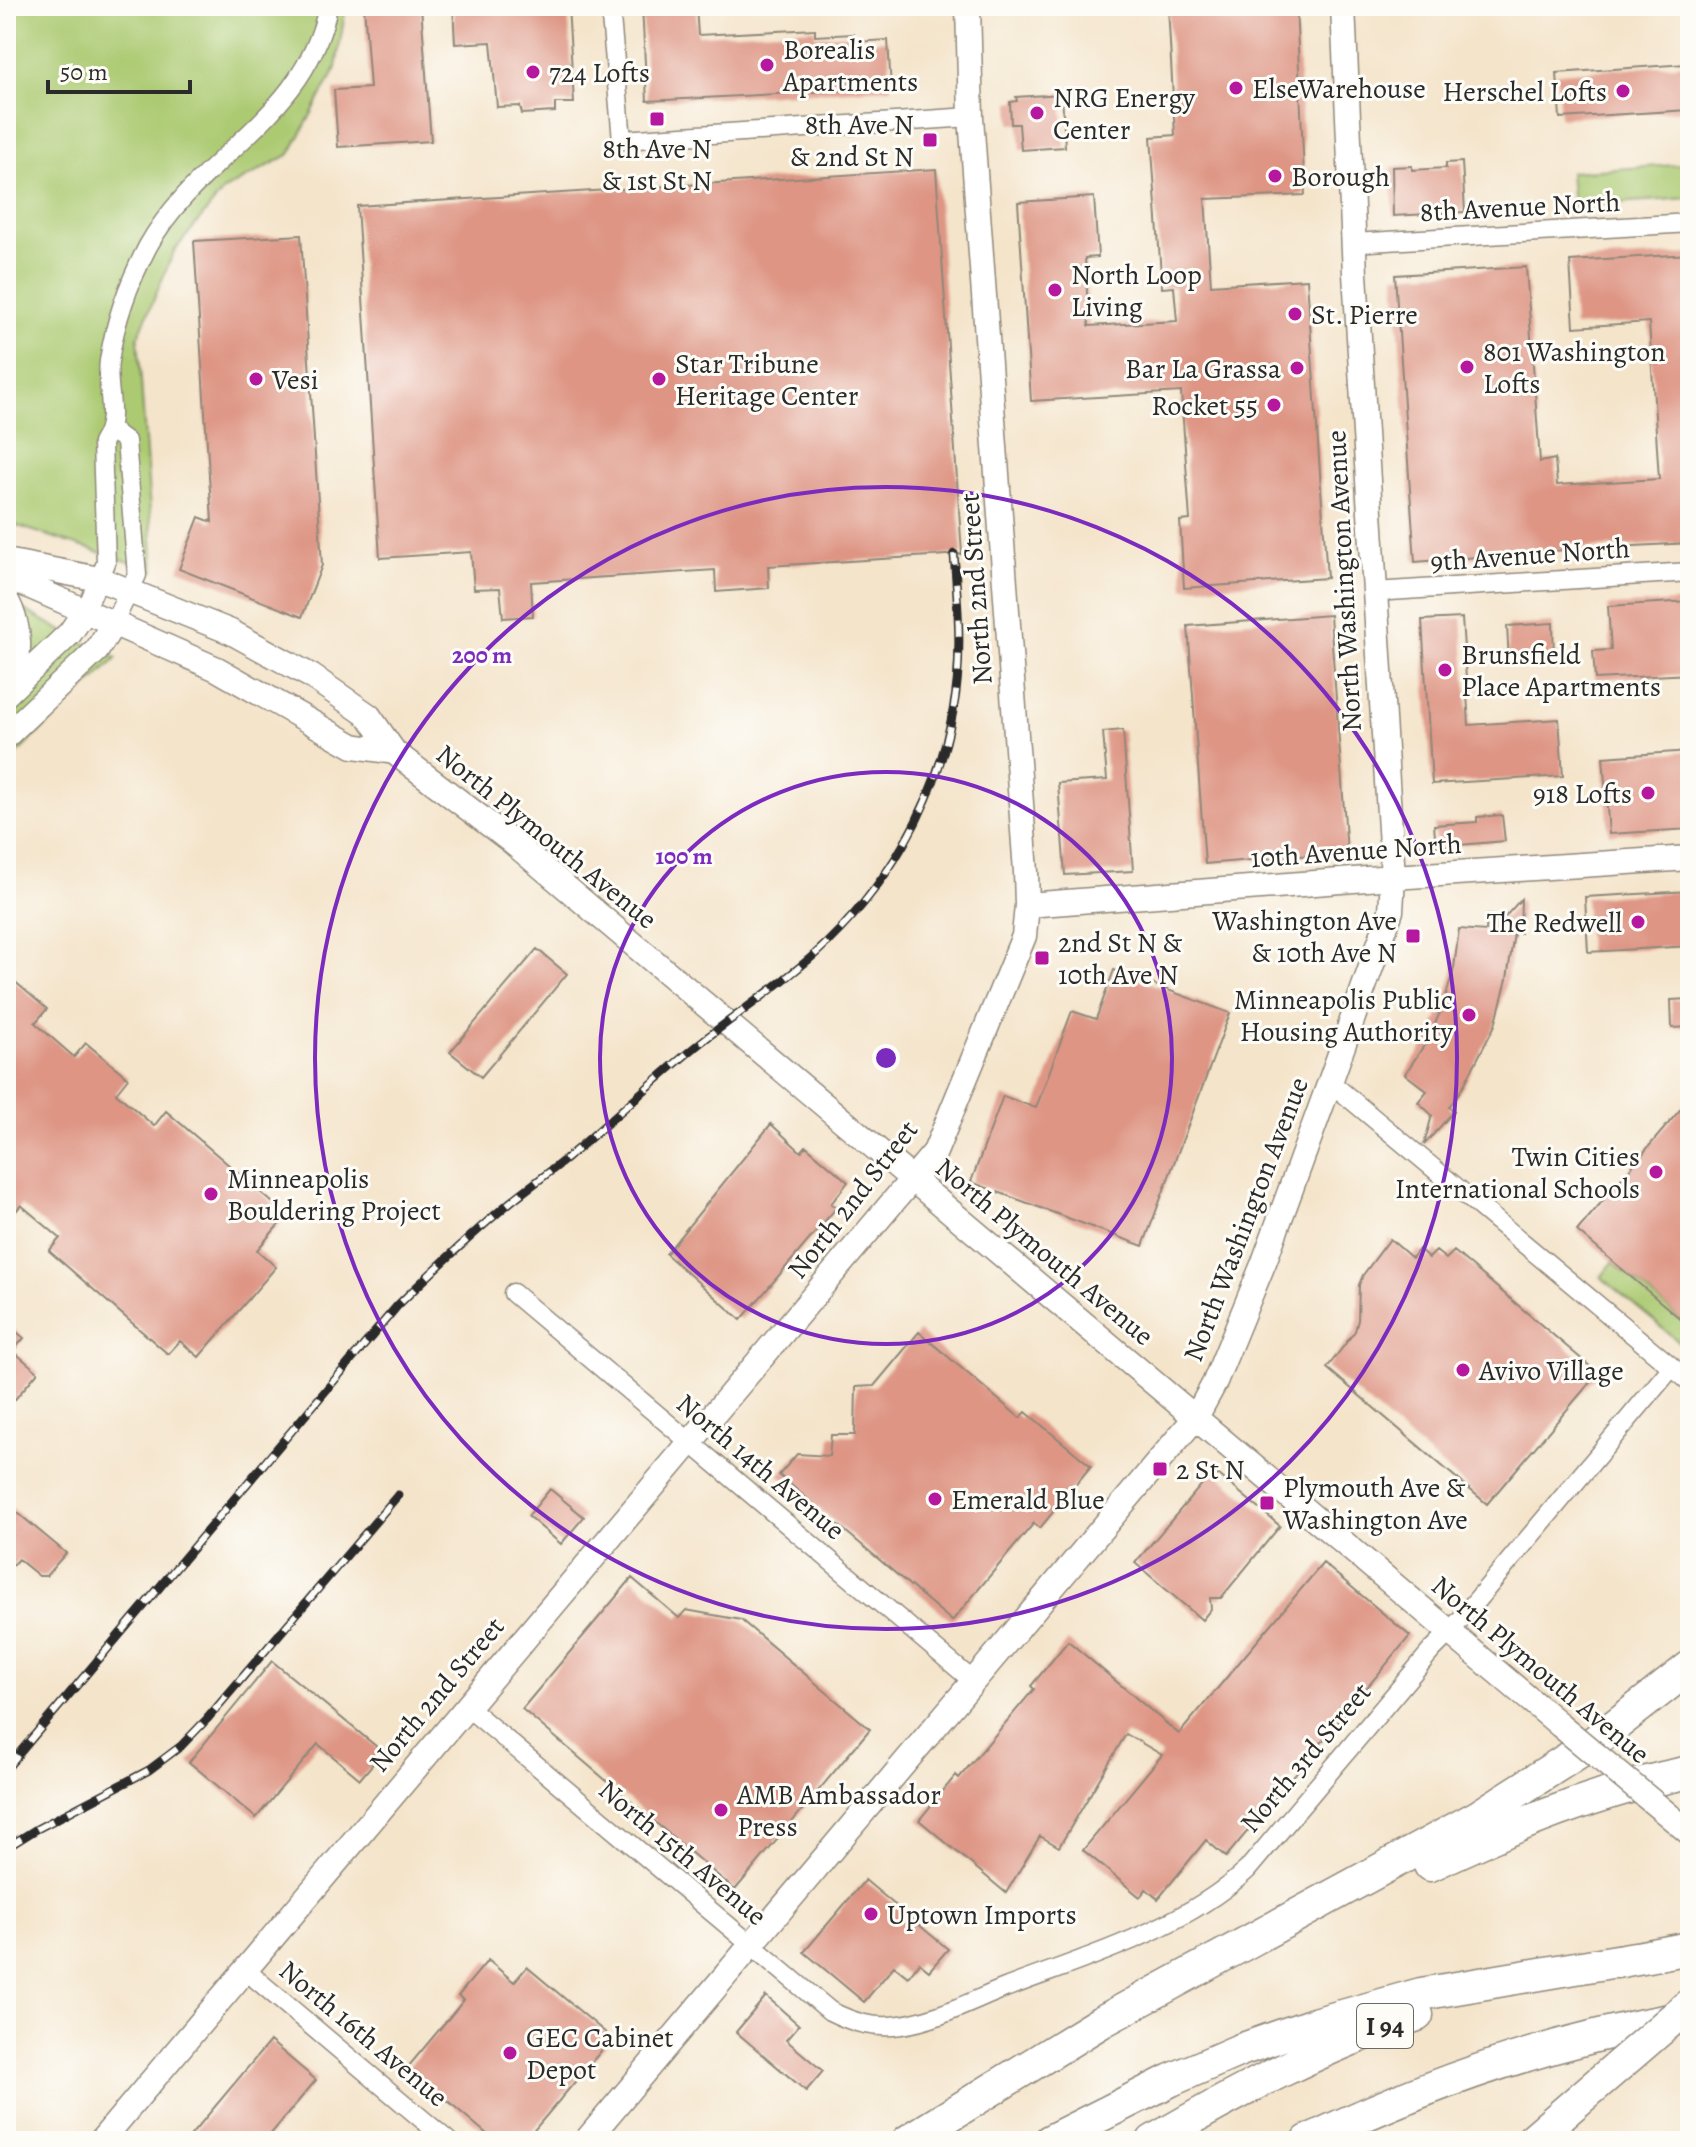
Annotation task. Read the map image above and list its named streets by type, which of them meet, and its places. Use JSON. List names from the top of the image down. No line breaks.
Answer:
{"streets":{"highway":["I 94"],"main road":["North Washington Avenue","North 2nd Street","North Plymouth Avenue","10th Avenue North"],"street":["8th Avenue North","9th Avenue North","North 14th Avenue","North 3rd Street","North 15th Avenue","North 16th Avenue"]},"crossings":[["8th Avenue North","North Washington Avenue"],["9th Avenue North","North Washington Avenue"],["North Washington Avenue","North Plymouth Avenue"],["North Washington Avenue","10th Avenue North"],["North Washington Avenue","North 14th Avenue"],["North Washington Avenue","North 15th Avenue"],["North 2nd Street","North Plymouth Avenue"],["North 2nd Street","10th Avenue North"],["North 2nd Street","North 14th Avenue"],["North 2nd Street","North 15th Avenue"],["North 2nd Street","North 16th Avenue"],["North Plymouth Avenue","North 3rd Street"],["North 3rd Street","North 15th Avenue"]],"places":{"other":["Borealis Apartments","724 Lofts","ElseWarehouse","Herschel Lofts","NRG Energy Center","Borough","North Loop Living","St. Pierre","801 Washington Lofts","Bar La Grassa","Vesi","Star Tribune Heritage Center","Rocket 55","Brunsfield Place Apartments","918 Lofts","The Redwell","Minneapolis Public Housing Authority","Twin Cities International Schools","Minneapolis Bouldering Project","Avivo Village","Emerald Blue","AMB Ambassador Press","Uptown Imports","GEC Cabinet Depot"],"transit":["8th Ave N & 1st St N","8th Ave N & 2nd St N","Washington Ave & 10th Ave N","2nd St N & 10th Ave N","2 St N","Plymouth Ave & Washington Ave"]},"scale_bar":"50 m","rings":["200 m","100 m"]}
